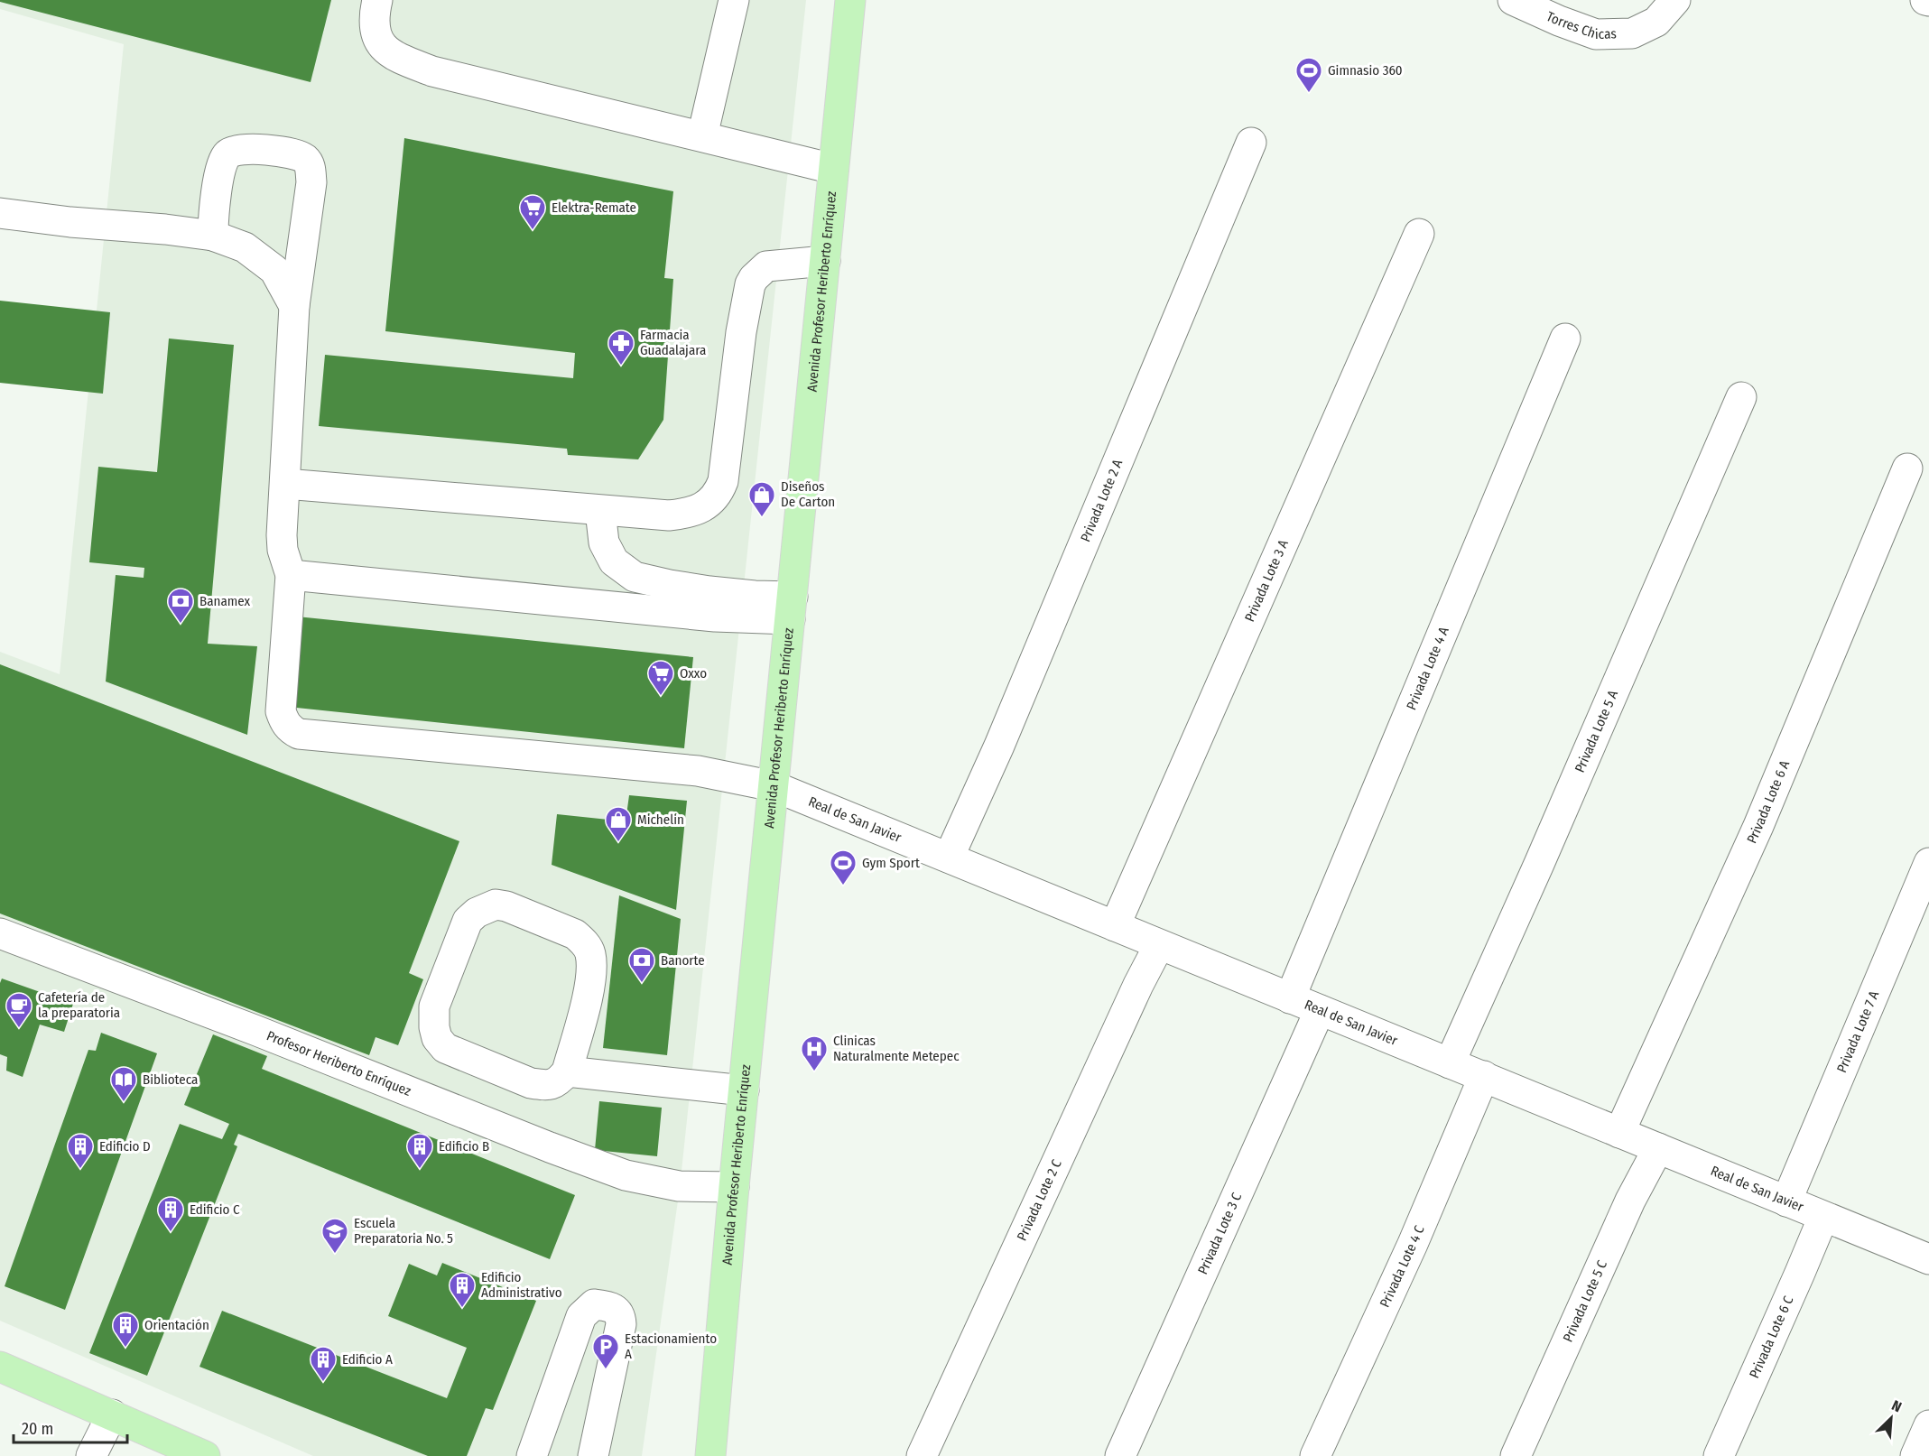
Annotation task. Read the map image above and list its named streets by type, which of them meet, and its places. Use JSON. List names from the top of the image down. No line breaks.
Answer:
{"streets":{"main road":["Avenida Profesor Heriberto Enríquez"],"street":["Torres Chicas","Privada Lote 2 A","Privada Lote 3 A","Privada Lote 4 A","Privada Lote 5 A","Privada Lote 6 A","Real de San Javier","Privada Lote 7 A","Profesor Heriberto Enríquez","Privada Lote 2 C","Privada Lote 3 C","Privada Lote 4 C","Privada Lote 5 C","Privada Lote 6 C"]},"crossings":[["Avenida Profesor Heriberto Enríquez","Real de San Javier"],["Avenida Profesor Heriberto Enríquez","Profesor Heriberto Enríquez"],["Privada Lote 2 A","Real de San Javier"],["Privada Lote 3 A","Real de San Javier"],["Privada Lote 4 A","Real de San Javier"],["Privada Lote 5 A","Real de San Javier"],["Privada Lote 6 A","Real de San Javier"],["Real de San Javier","Privada Lote 7 A"],["Real de San Javier","Privada Lote 2 C"],["Real de San Javier","Privada Lote 3 C"],["Real de San Javier","Privada Lote 4 C"],["Real de San Javier","Privada Lote 5 C"],["Real de San Javier","Privada Lote 6 C"]],"places":{"sports":["Gimnasio 360","Gym Sport"],"supermarket":["Elektra-Remate","Oxxo"],"pharmacy":["Farmacia Guadalajara"],"shop":["Diseños De Carton","Michelin"],"bank":["Banamex","Banorte"],"cafe":["Cafetería de la preparatoria"],"hospital":["Clinicas Naturalmente Metepec"],"library":["Biblioteca"],"building":["Edificio D","Edificio B","Edificio C","Edificio Administrativo","Orientación","Edificio A"],"school or university":["Escuela Preparatoria No. 5"],"parking":["Estacionamiento A"]},"scale_bar":"20 m","north":"top right"}
